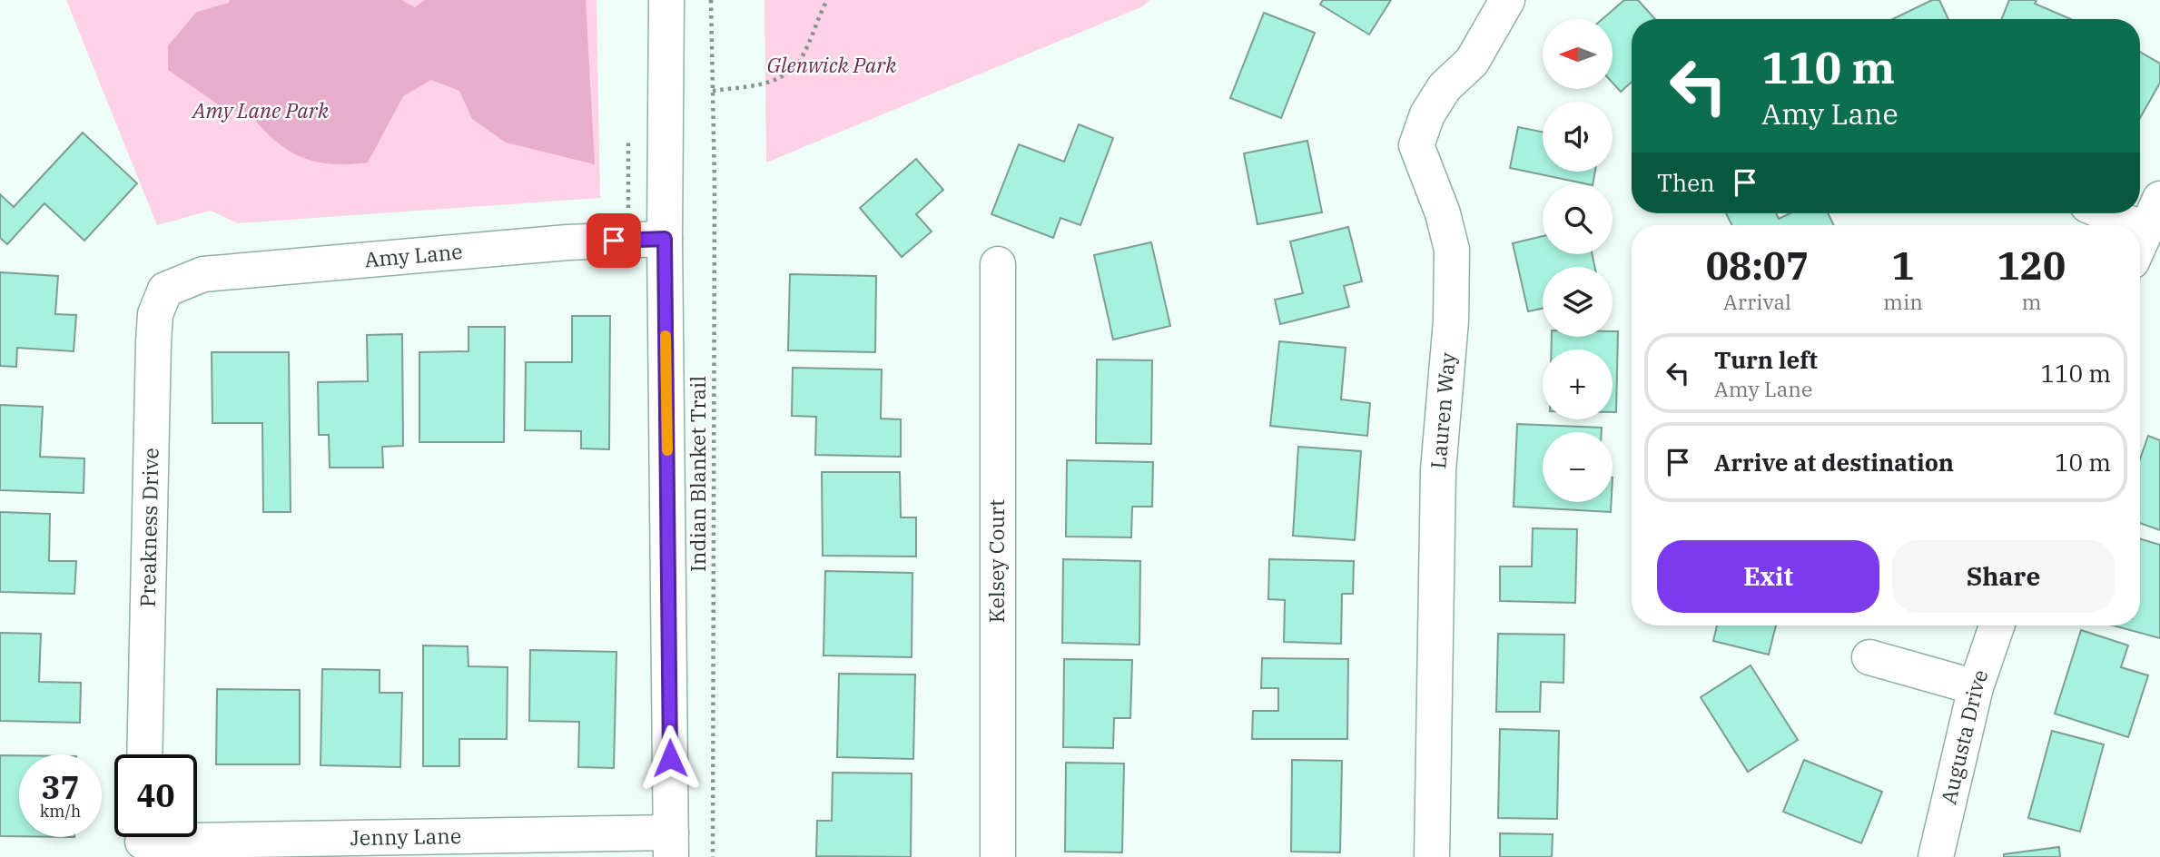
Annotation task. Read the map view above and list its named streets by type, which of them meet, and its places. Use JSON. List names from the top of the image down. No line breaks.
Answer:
{"streets":{"street":["Amy Lane","Lauren Way","Preakness Drive","Kelsey Court","Augusta Drive","Jenny Lane"],"path":["Indian Blanket Trail"]},"crossings":[["Amy Lane","Preakness Drive"]],"parks":["Glenwick Park","Amy Lane Park"],"north":"left","page":{"map_buttons":["+","−"],"turn":["110 m","Amy Lane"],"then":"Then","eta":["08:07","Arrival","1","min","120","m"],"list":[{"name":"Turn left","note":"Amy Lane","value":"110 m"},{"name":"Arrive at destination","value":"10 m"}],"buttons":["Exit","Share"],"speed":"37 km/h","limit":"40"}}
